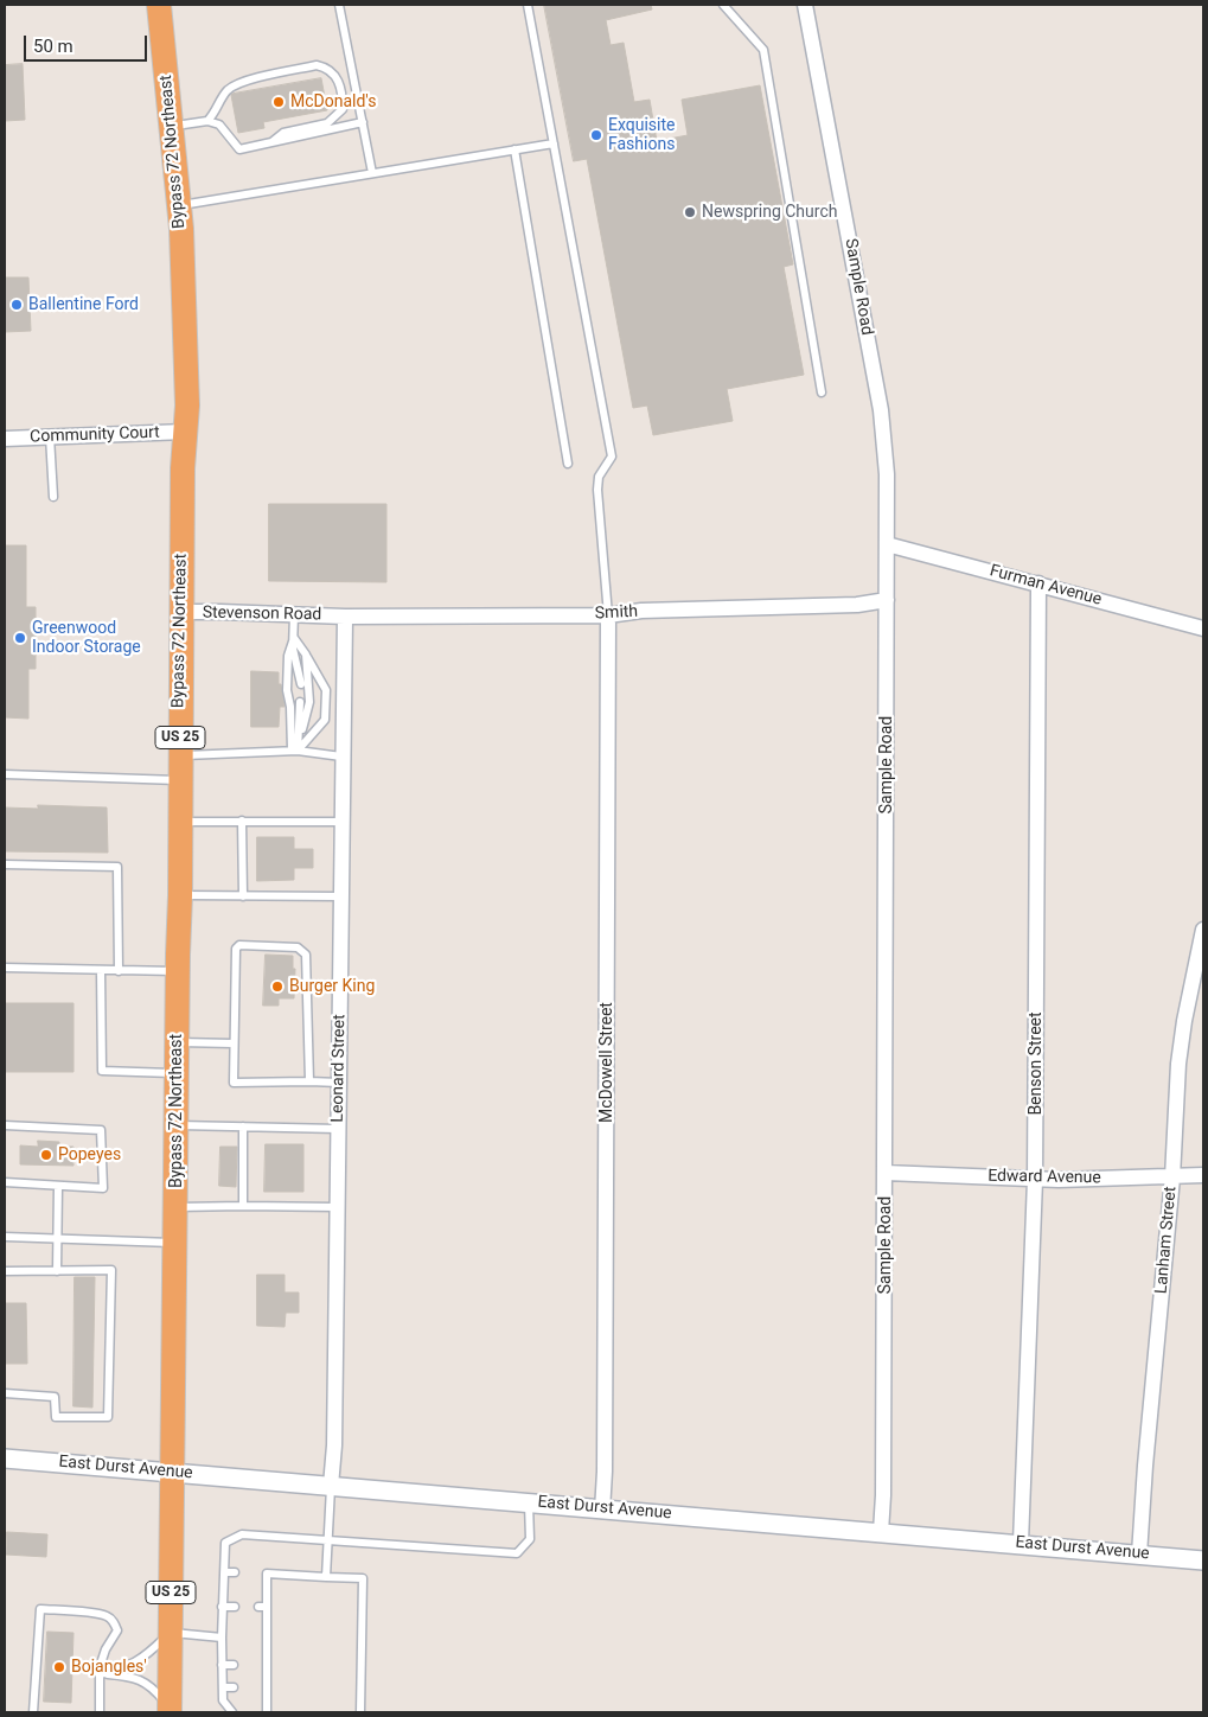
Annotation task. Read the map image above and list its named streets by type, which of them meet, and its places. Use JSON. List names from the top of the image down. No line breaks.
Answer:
{"streets":{"highway":["Bypass 72 Northeast","US 25"],"street":["Sample Road","Community Court","Furman Avenue","Smith","Stevenson Road","McDowell Street","Benson Street","Leonard Street","Edward Avenue","Lanham Street","East Durst Avenue"]},"crossings":[["Bypass 72 Northeast","Community Court"],["Bypass 72 Northeast","Stevenson Road"],["Bypass 72 Northeast","US 25"],["Bypass 72 Northeast","East Durst Avenue"],["Sample Road","Furman Avenue"],["Sample Road","Smith"],["Sample Road","Edward Avenue"],["Sample Road","East Durst Avenue"],["Furman Avenue","Benson Street"],["Smith","Stevenson Road"],["Smith","McDowell Street"],["Smith","Leonard Street"],["Stevenson Road","Leonard Street"],["US 25","East Durst Avenue"],["McDowell Street","East Durst Avenue"],["Benson Street","Edward Avenue"],["Benson Street","East Durst Avenue"],["Leonard Street","East Durst Avenue"],["Edward Avenue","Lanham Street"],["Lanham Street","East Durst Avenue"]],"places":["McDonald's","Exquisite Fashions","Newspring Church","Ballentine Ford","Greenwood Indoor Storage","Burger King","Popeyes","Bojangles'"],"scale_bar":"50 m"}
